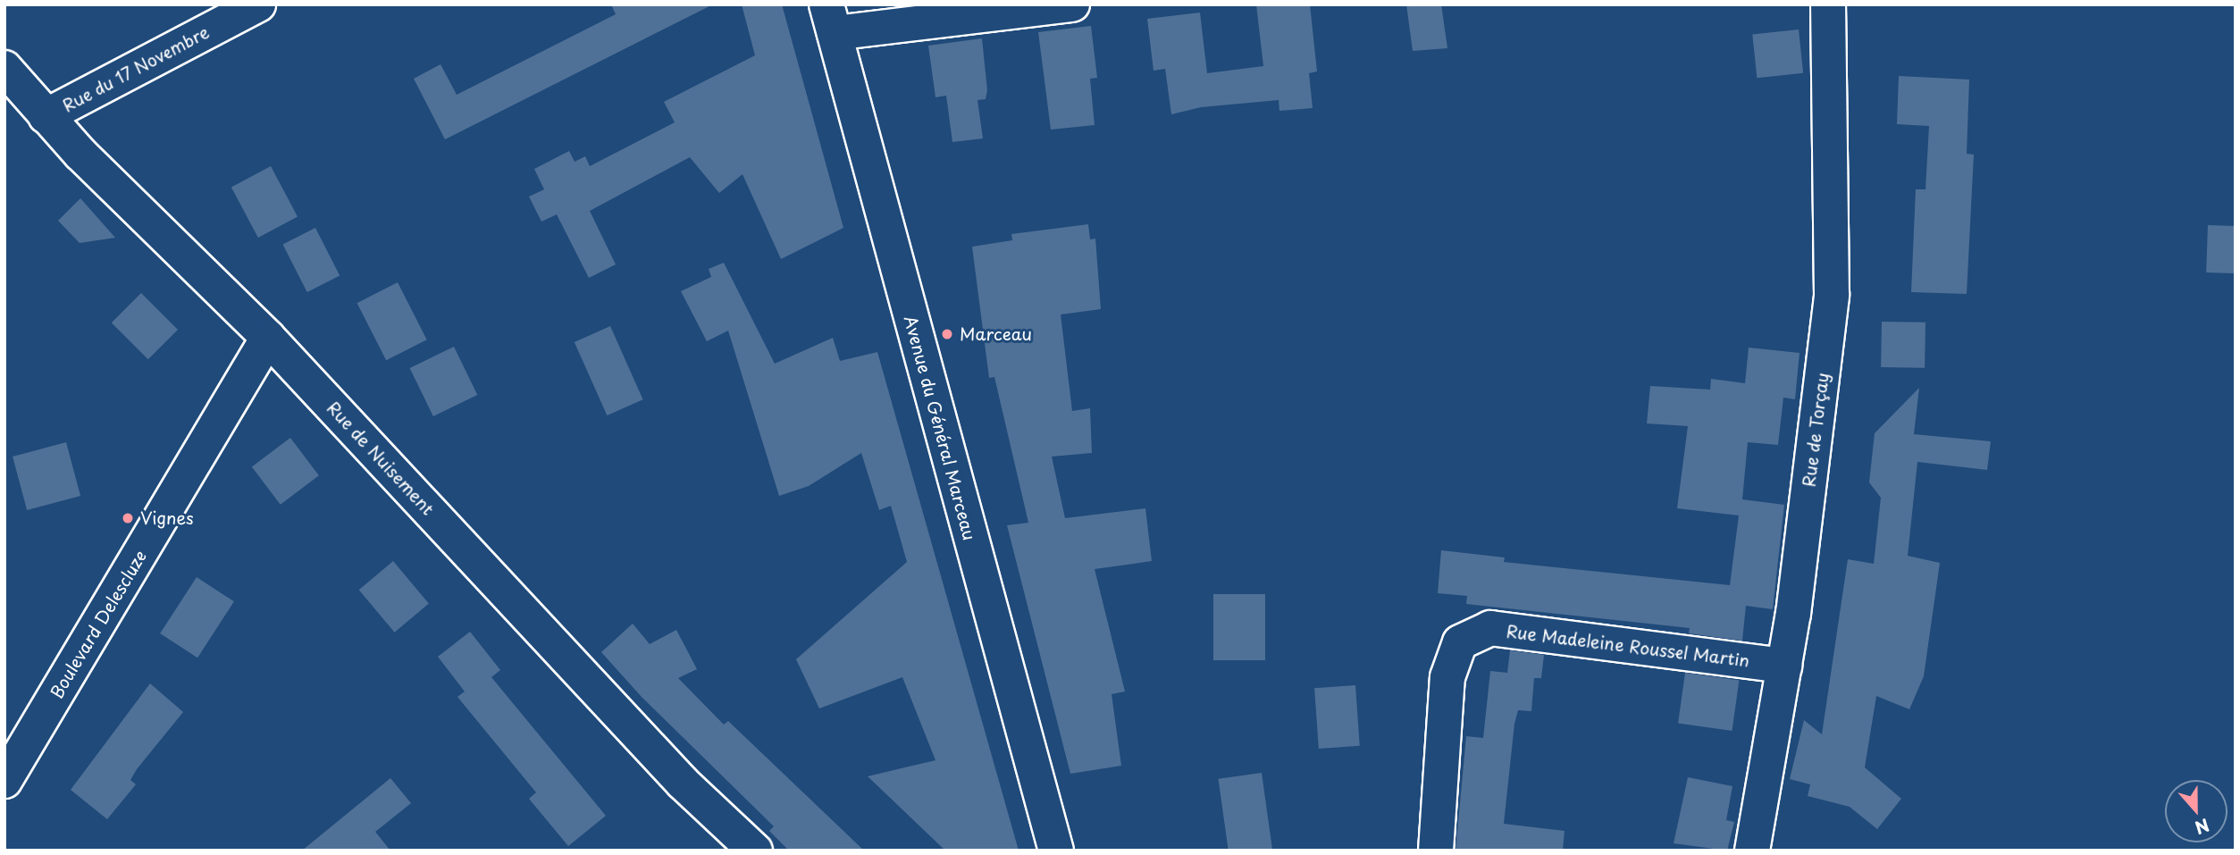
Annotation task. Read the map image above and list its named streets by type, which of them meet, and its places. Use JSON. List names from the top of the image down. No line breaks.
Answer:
{"streets":{"street":["Rue du 17 Novembre","Avenue du Général Marceau","Rue de Torçay","Rue de Nuisement","Boulevard Delescluze","Rue Madeleine Roussel Martin"]},"crossings":[["Rue du 17 Novembre","Rue de Nuisement"],["Rue de Torçay","Rue Madeleine Roussel Martin"],["Rue de Nuisement","Boulevard Delescluze"]],"places":["Marceau","Vignes"],"north":"bottom"}
